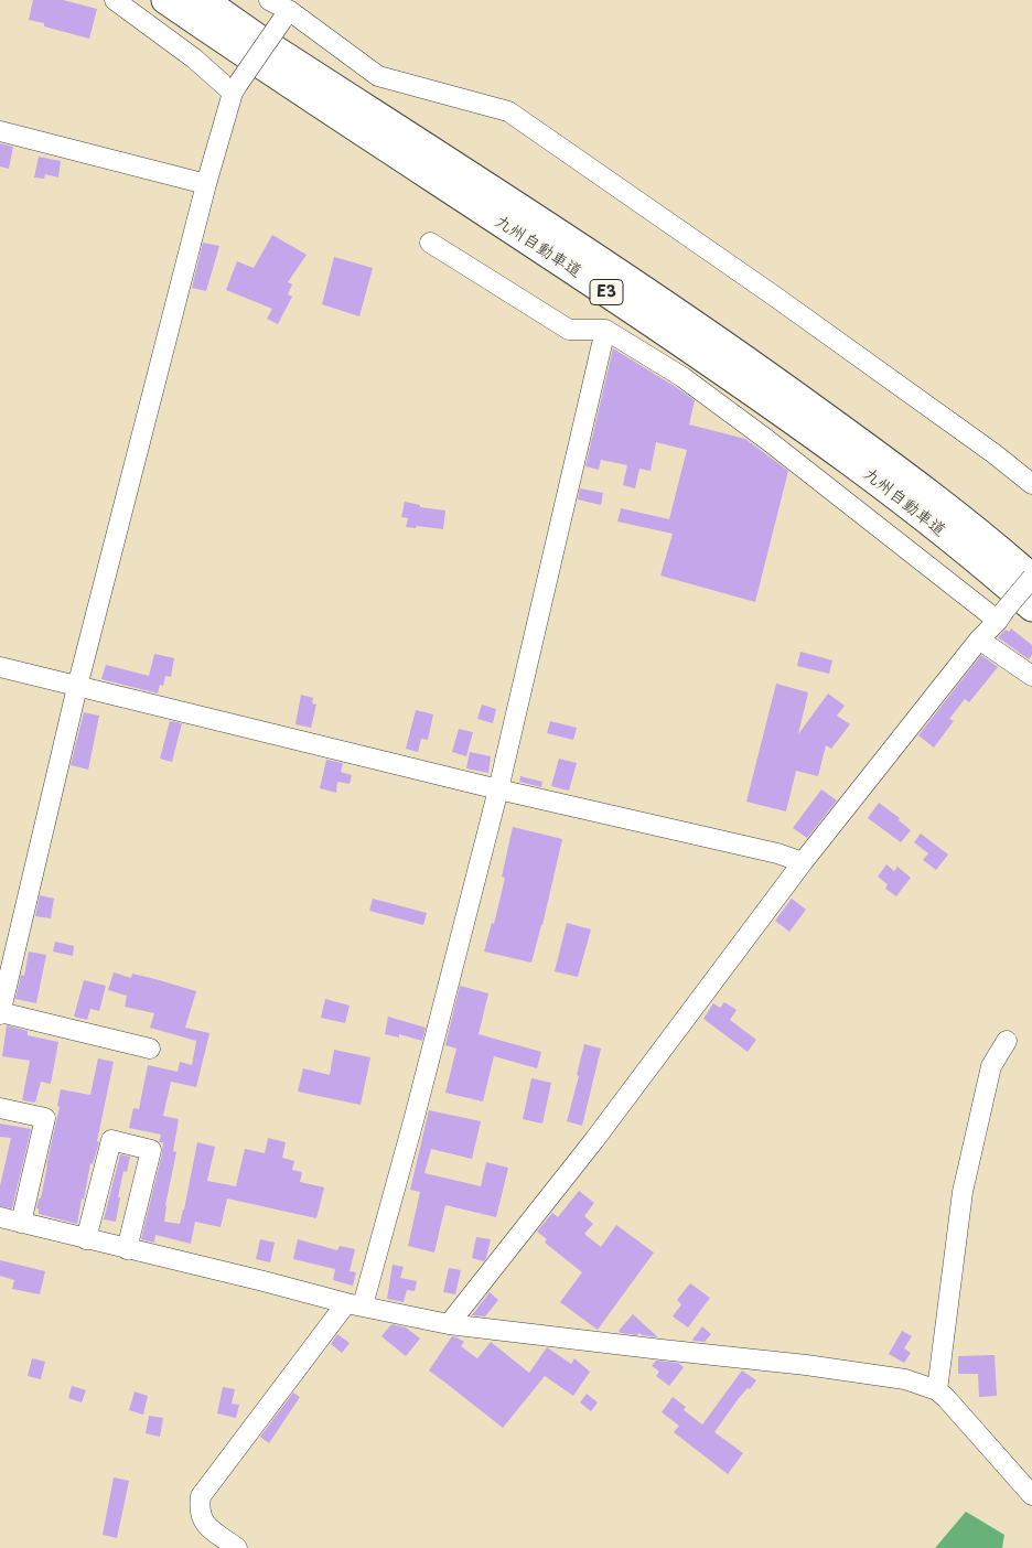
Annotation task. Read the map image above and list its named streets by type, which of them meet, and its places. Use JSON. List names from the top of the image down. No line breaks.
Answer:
{"streets":{"highway":["九州自動車道","E3"]}}
